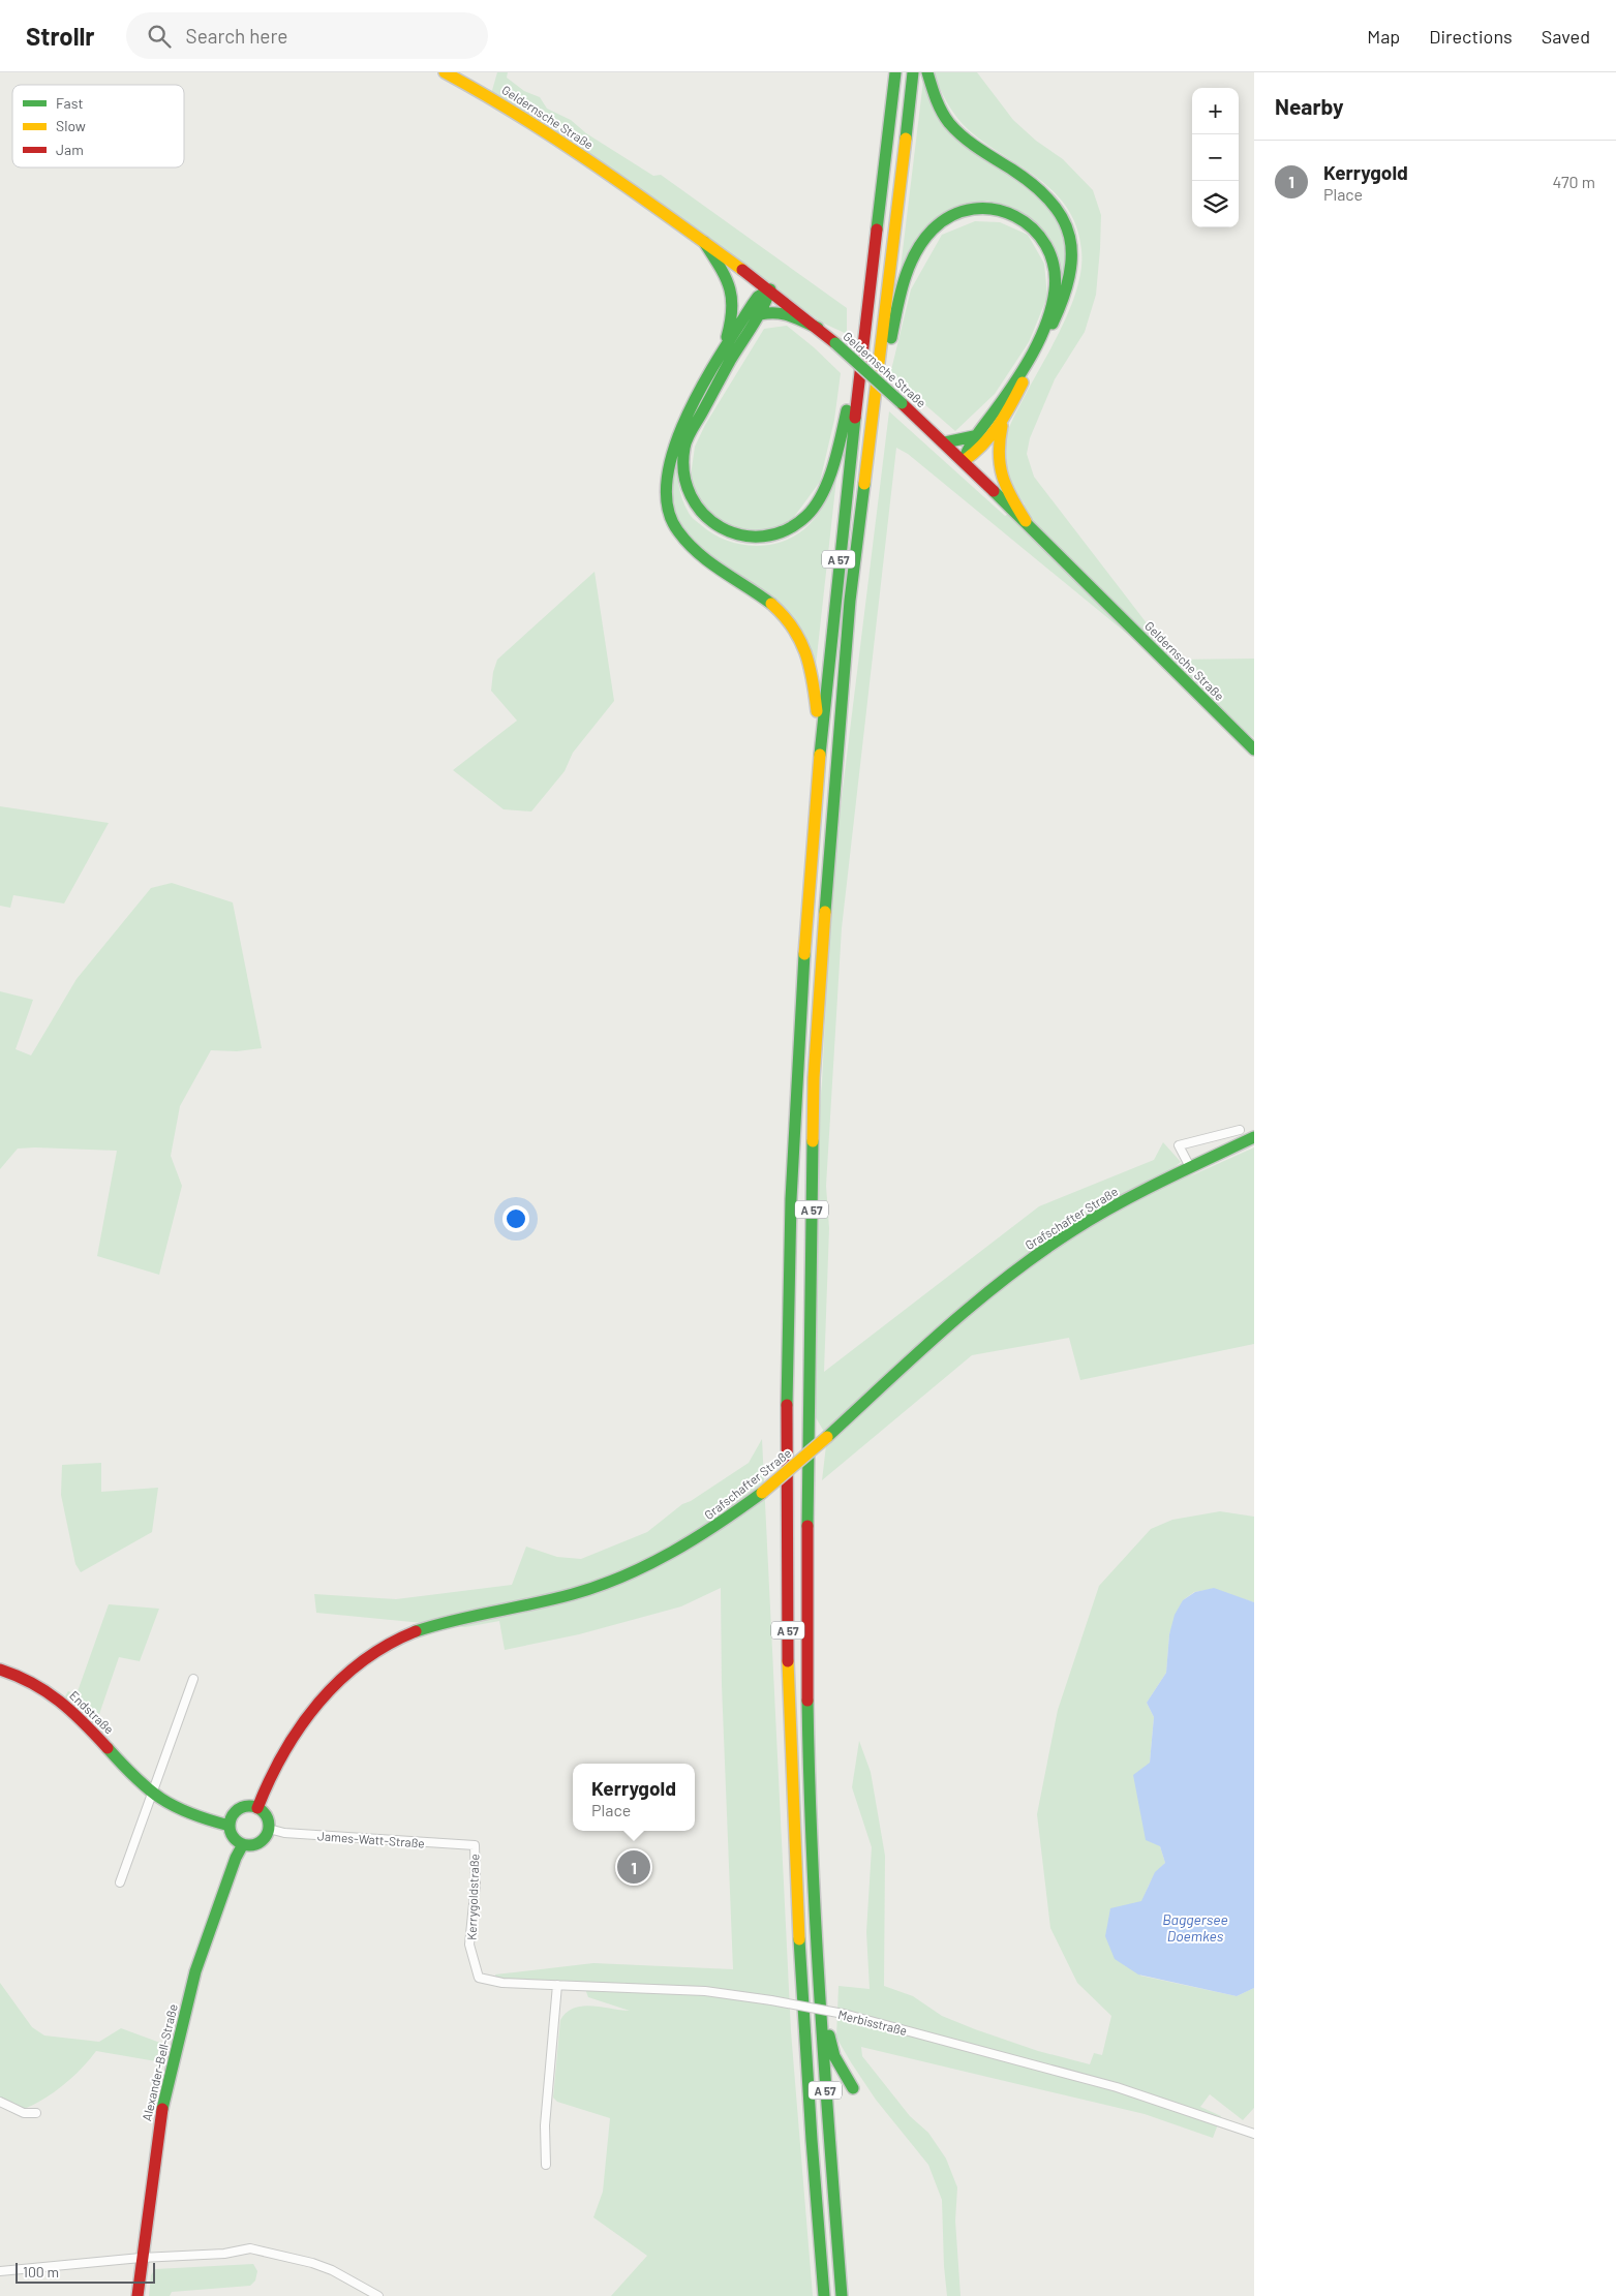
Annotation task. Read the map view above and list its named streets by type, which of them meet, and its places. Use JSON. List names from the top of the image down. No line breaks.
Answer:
{"streets":{"main road":["Geldernsche Straße","A 57","Grafschafter Straße","Endstraße","Alexander-Bell-Straße"],"street":["James-Watt-Straße","Kerrygoldstraße","Merbisstraße"]},"crossings":[["Grafschafter Straße","Endstraße"],["Grafschafter Straße","James-Watt-Straße"],["Grafschafter Straße","Alexander-Bell-Straße"],["Endstraße","James-Watt-Straße"],["Endstraße","Alexander-Bell-Straße"],["James-Watt-Straße","Kerrygoldstraße"],["James-Watt-Straße","Alexander-Bell-Straße"],["Kerrygoldstraße","Merbisstraße"]],"water":["Baggersee Doemkes"],"legend":["Fast","Slow","Jam"],"scale_bar":"100 m","page":{"header":"Strollr","search":"Search here","nav":["Map","Directions","Saved"],"heading":"Nearby","map_buttons":["+","−"],"list":[{"mark":"1","name":"Kerrygold","note":"Place","value":"470 m"}],"popup":["Kerrygold","Place"],"pins":"1","scale":"100 m"}}
